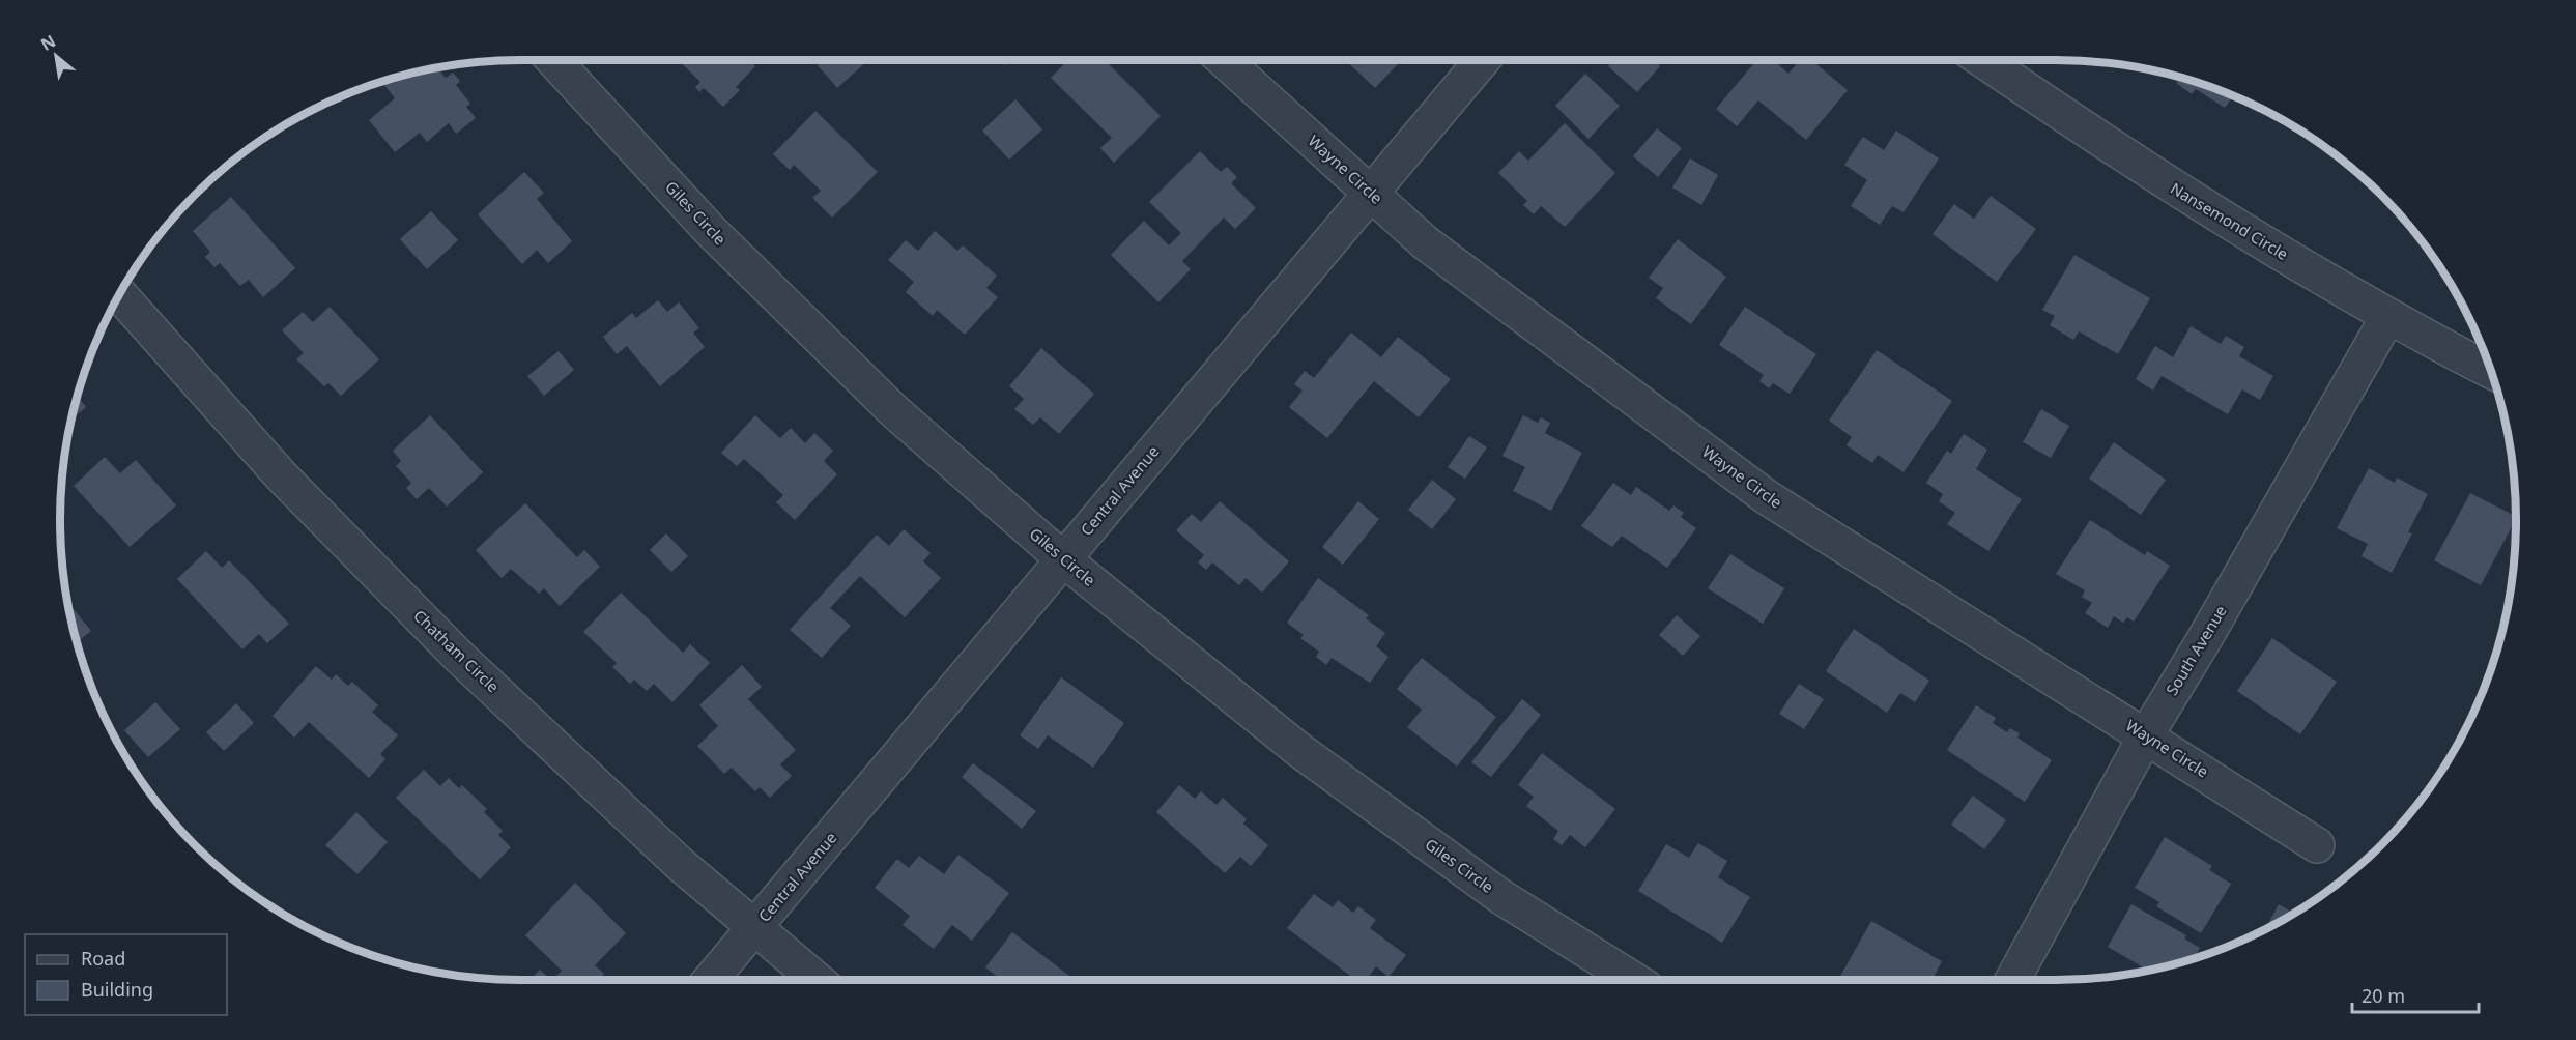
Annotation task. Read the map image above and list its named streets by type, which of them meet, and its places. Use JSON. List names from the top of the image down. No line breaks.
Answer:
{"streets":{"street":["Wayne Circle","Giles Circle","Nansemond Circle","Central Avenue","South Avenue","Chatham Circle"]},"crossings":[["Wayne Circle","Central Avenue"],["Wayne Circle","South Avenue"],["Giles Circle","Central Avenue"],["Nansemond Circle","South Avenue"],["Central Avenue","Chatham Circle"]],"legend":["Road","Building"],"scale_bar":"20 m","north":"top left"}
